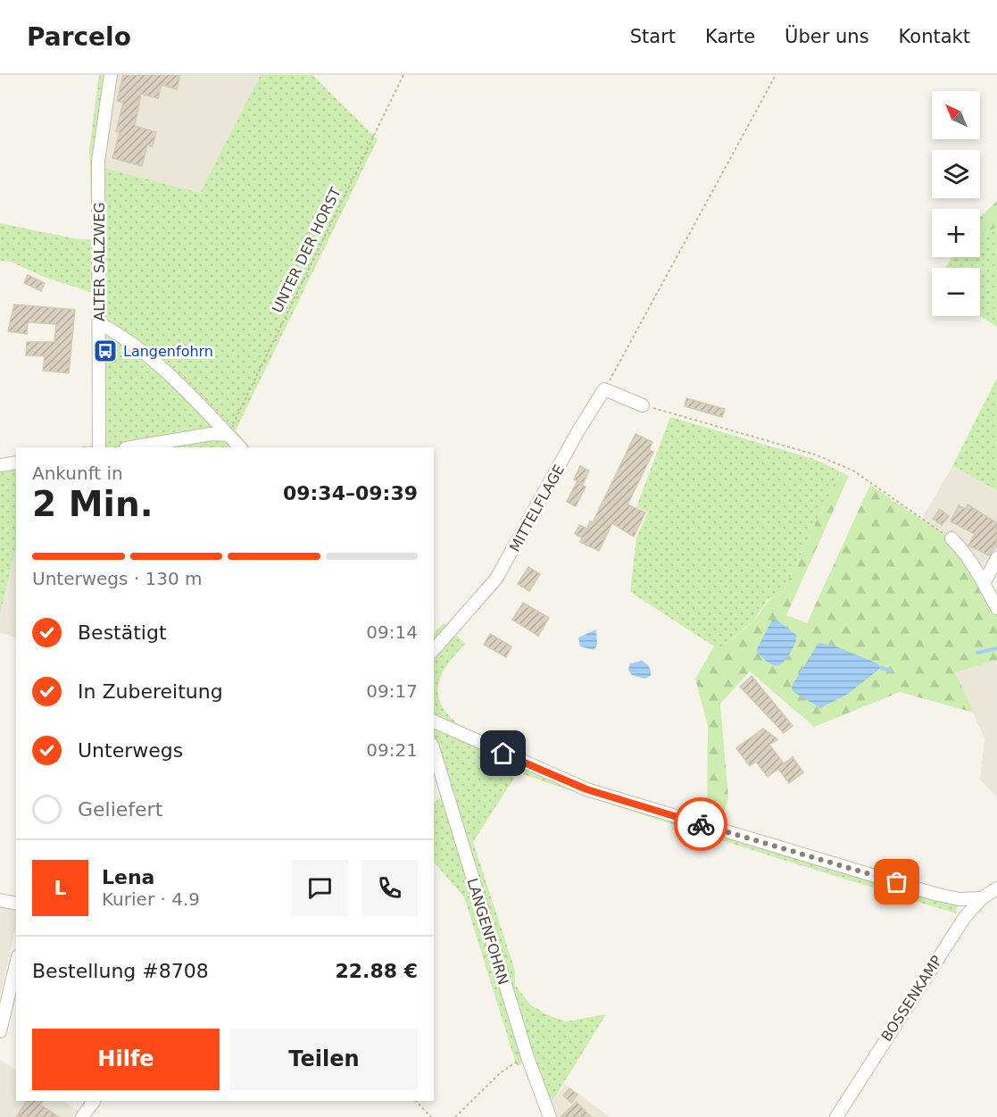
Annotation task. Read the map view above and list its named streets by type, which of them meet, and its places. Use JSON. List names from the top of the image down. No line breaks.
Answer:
{"streets":{"street":["ALTER SALZWEG","MITTELFLAGE","LANGENFOHRN","BOSSENKAMP"],"path":["UNTER DER HORST"]},"places":{"bus stop":["Langenfohrn"]},"north":"top left","page":{"header":"Parcelo","nav":["Start","Karte","Über uns","Kontakt"],"map_buttons":["+","−"],"heading":["2 Min.","Ankunft in","09:34–09:39"],"panel":["Lena","Kurier · 4.9","Bestellung #8708","22.88 €"],"bar":"Unterwegs · 130 m","list":[["Bestätigt","09:14"],["In Zubereitung","09:17"],["Unterwegs","09:21"],"Geliefert"],"round":"L","buttons":["Hilfe","Teilen"]}}
